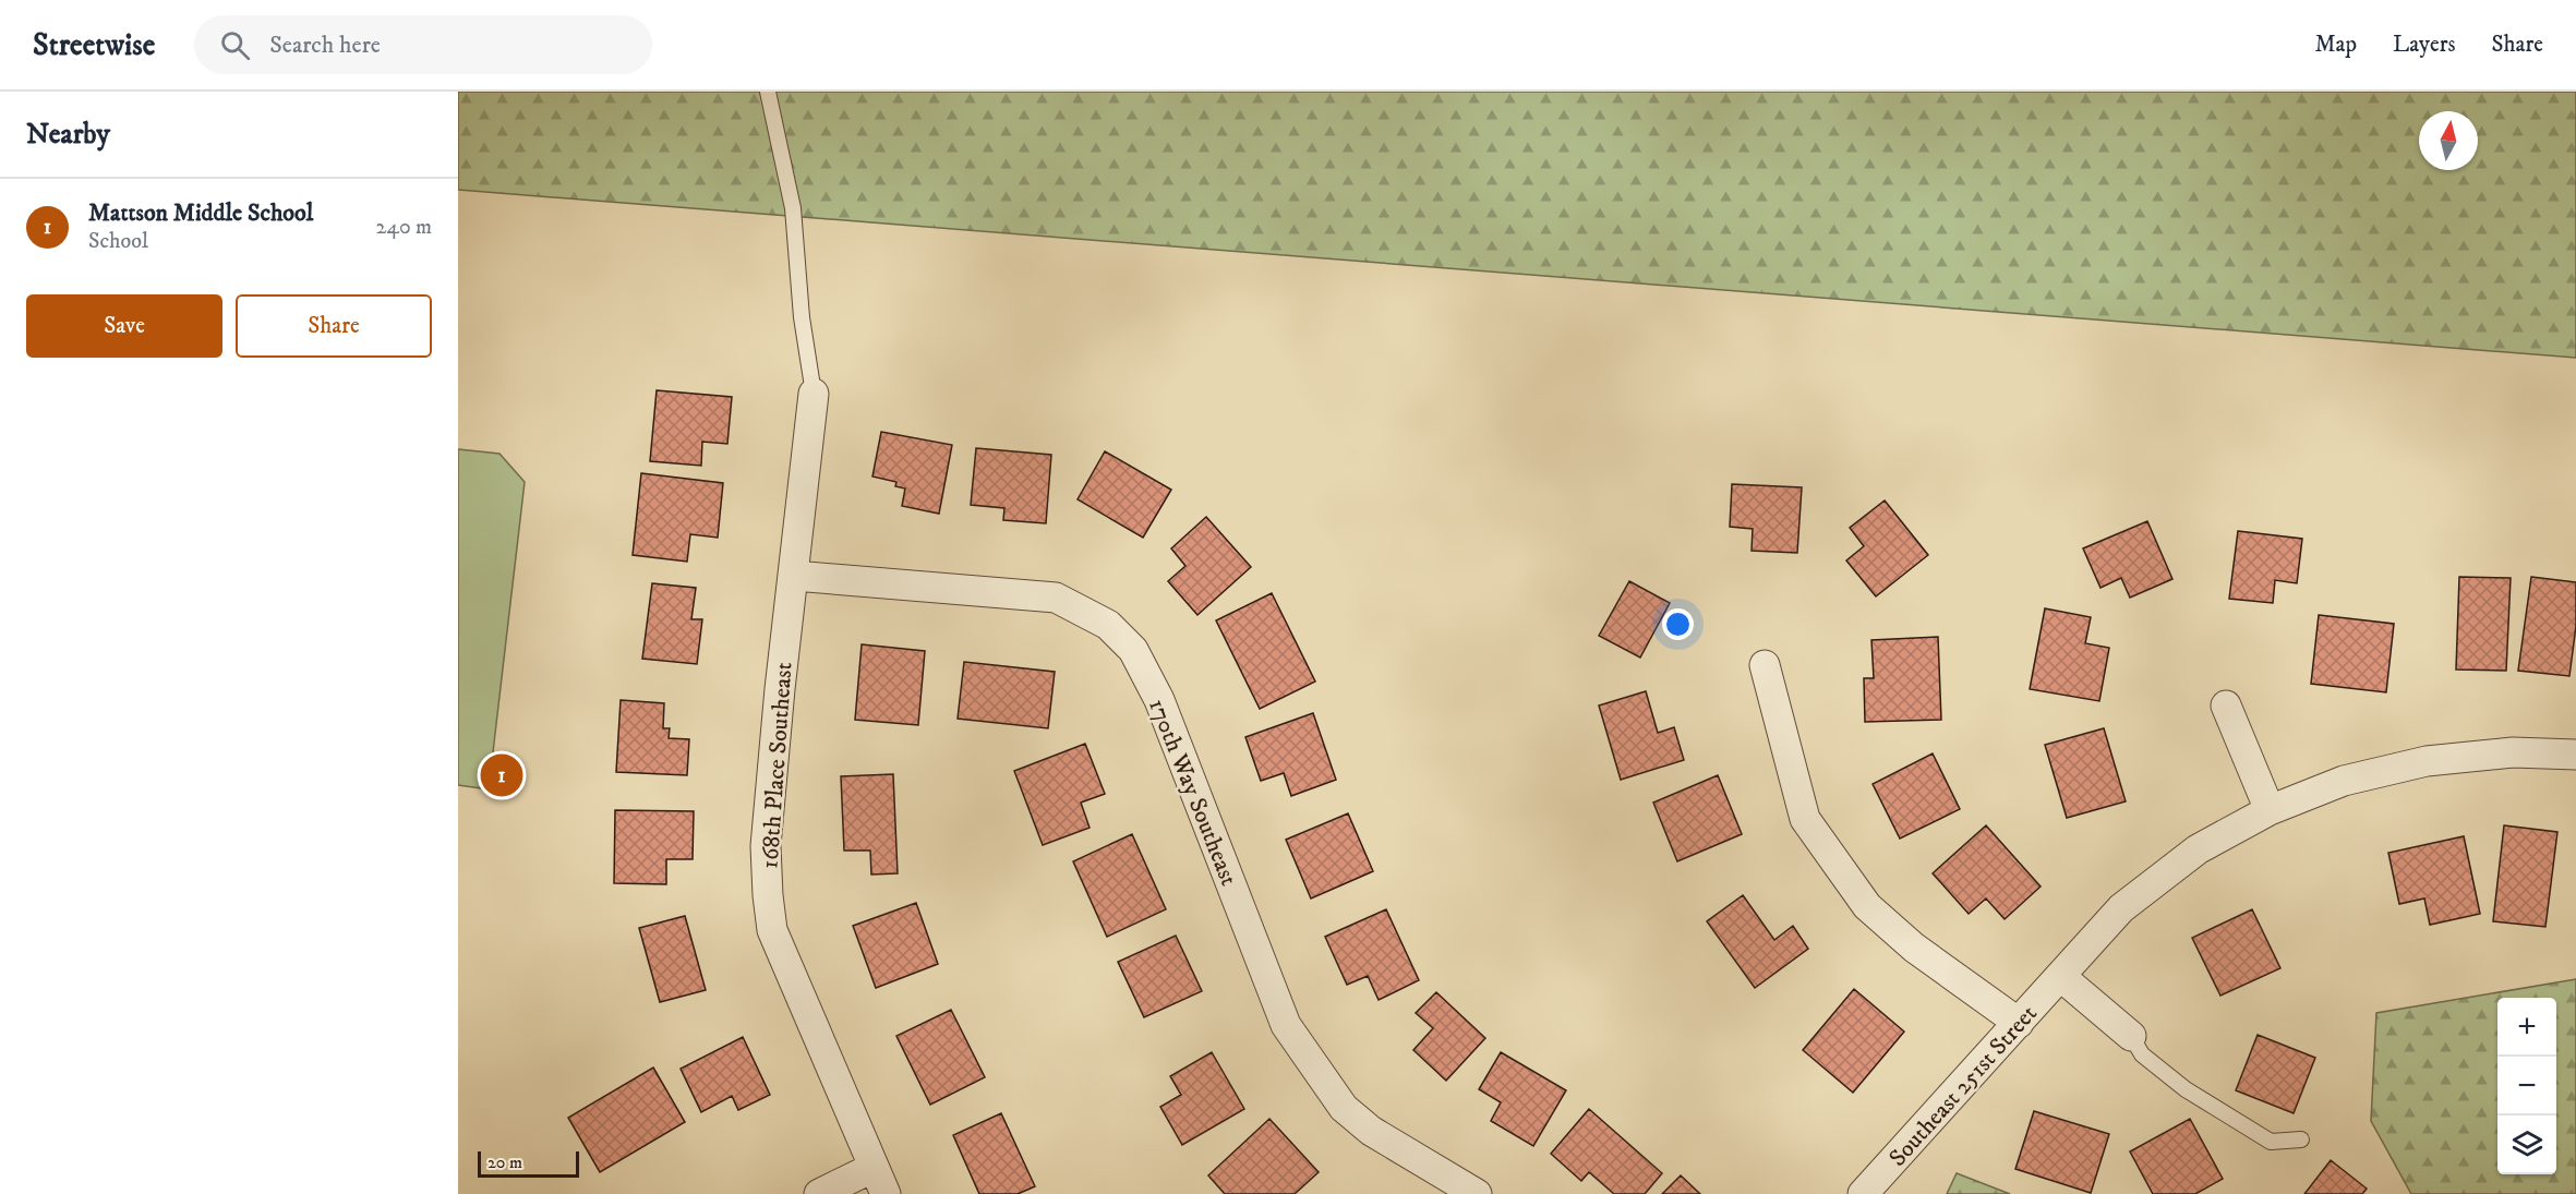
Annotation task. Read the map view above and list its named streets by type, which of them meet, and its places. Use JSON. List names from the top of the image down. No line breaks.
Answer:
{"streets":{"street":["168th Place Southeast","170th Way Southeast","Southeast 251st Street"]},"crossings":[["168th Place Southeast","170th Way Southeast"]],"scale_bar":"20 m","north":"top","page":{"header":"Streetwise","search":"Search here","nav":["Map","Layers","Share"],"heading":"Nearby","list":[{"mark":"1","name":"Mattson Middle School","note":"School","value":"240 m"}],"buttons":["Save","Share"],"pins":"1","map_buttons":["+","−"],"scale":"20 m"}}
